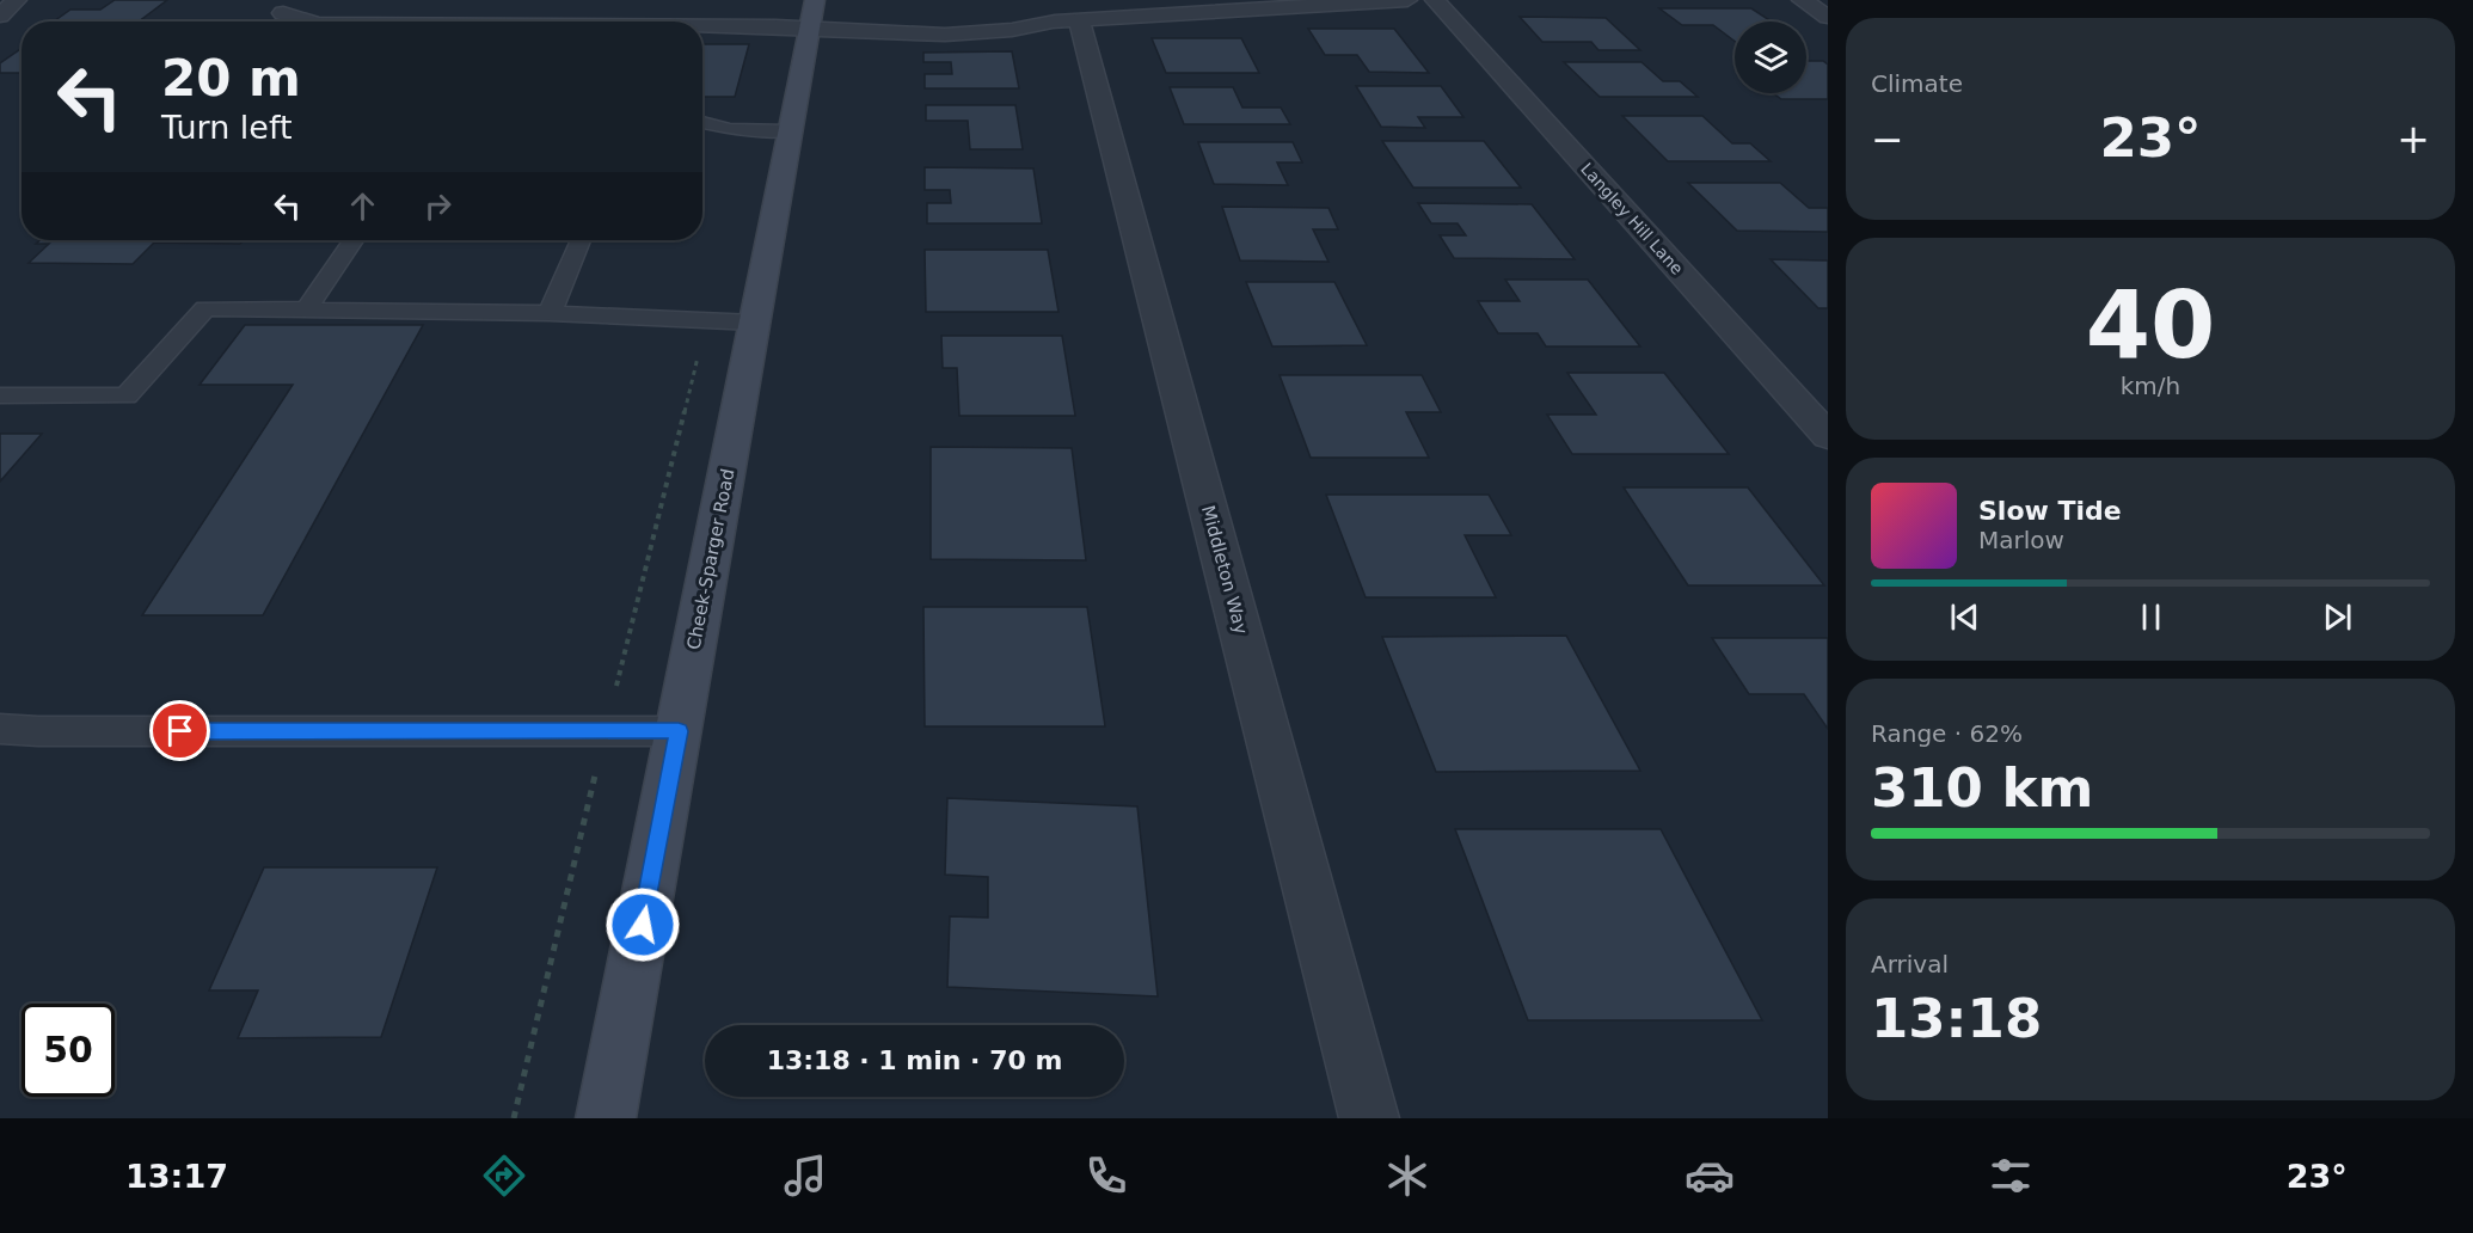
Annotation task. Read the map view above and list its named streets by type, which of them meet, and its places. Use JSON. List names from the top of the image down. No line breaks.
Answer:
{"streets":{"main road":["Cheek-Sparger Road"],"street":["Langley Hill Lane","Middleton Way"]},"page":{"tile":["Climate",["40","km/h"],["Range · 62%","310 km"],["Arrival","13:18"]],"turn":["20 m","Turn left"],"heat":["−","23°","+"],"song":["Slow Tide","Marlow"],"limit":"50","trip":"13:18 · 1 min · 70 m","tabs":["13:17","23°"]}}
